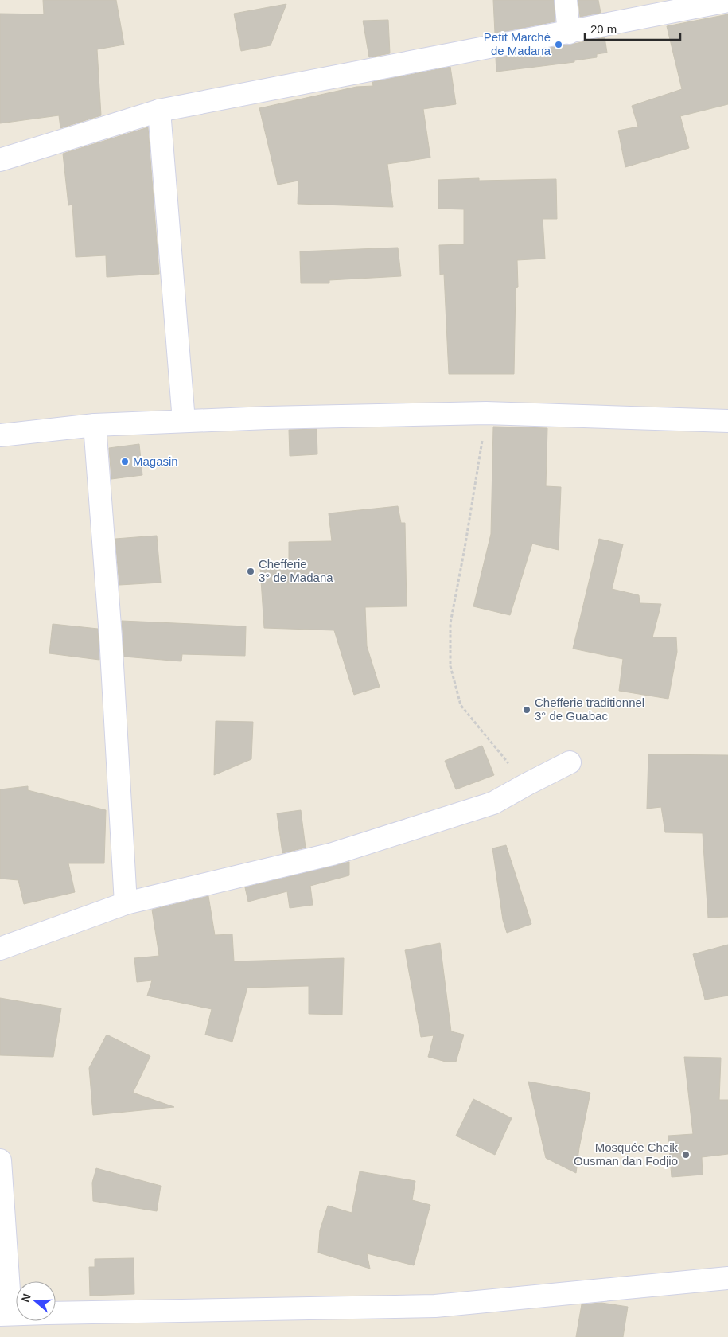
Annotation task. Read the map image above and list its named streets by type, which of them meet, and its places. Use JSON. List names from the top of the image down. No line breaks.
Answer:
{"places":["Petit Marché de Madana","Magasin","Chefferie 3° de Madana","Chefferie traditionnel 3° de Guabac","Mosquée Cheik Ousman dan Fodjio"],"scale_bar":"20 m","north":"left"}
